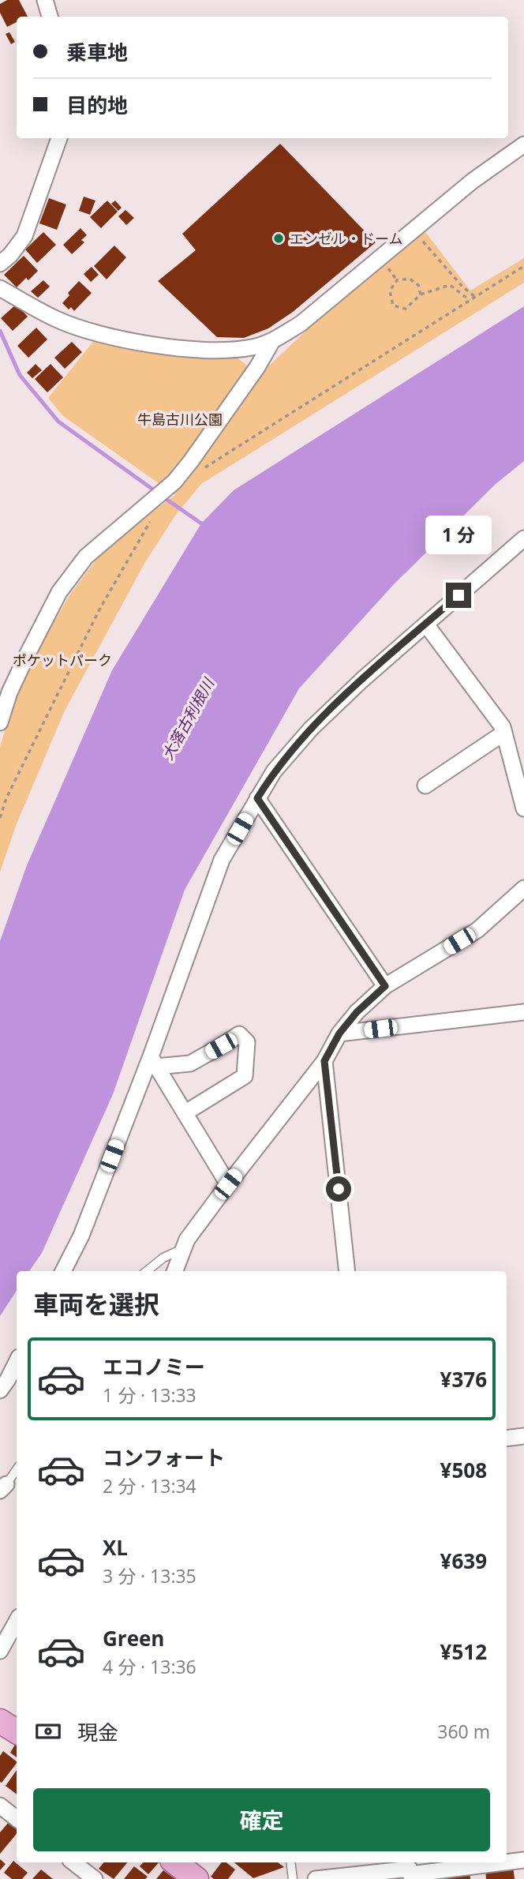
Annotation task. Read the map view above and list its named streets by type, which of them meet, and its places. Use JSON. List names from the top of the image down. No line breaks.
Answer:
{"water":["大落古利根川"],"parks":["牛島古川公園","ポケットパーク"],"places":["エンゼル・ドーム"],"page":{"banner":["乗車地","目的地"],"bubble":"1 分","heading":"車両を選択","list":[{"name":"エコノミー","note":"1 分 · 13:33","value":"¥376"},{"name":"コンフォート","note":"2 分 · 13:34","value":"¥508"},{"name":"XL","note":"3 分 · 13:35","value":"¥639"},{"name":"Green","note":"4 分 · 13:36","value":"¥512"}],"pay":["現金","360 m"],"buttons":"確定"}}
